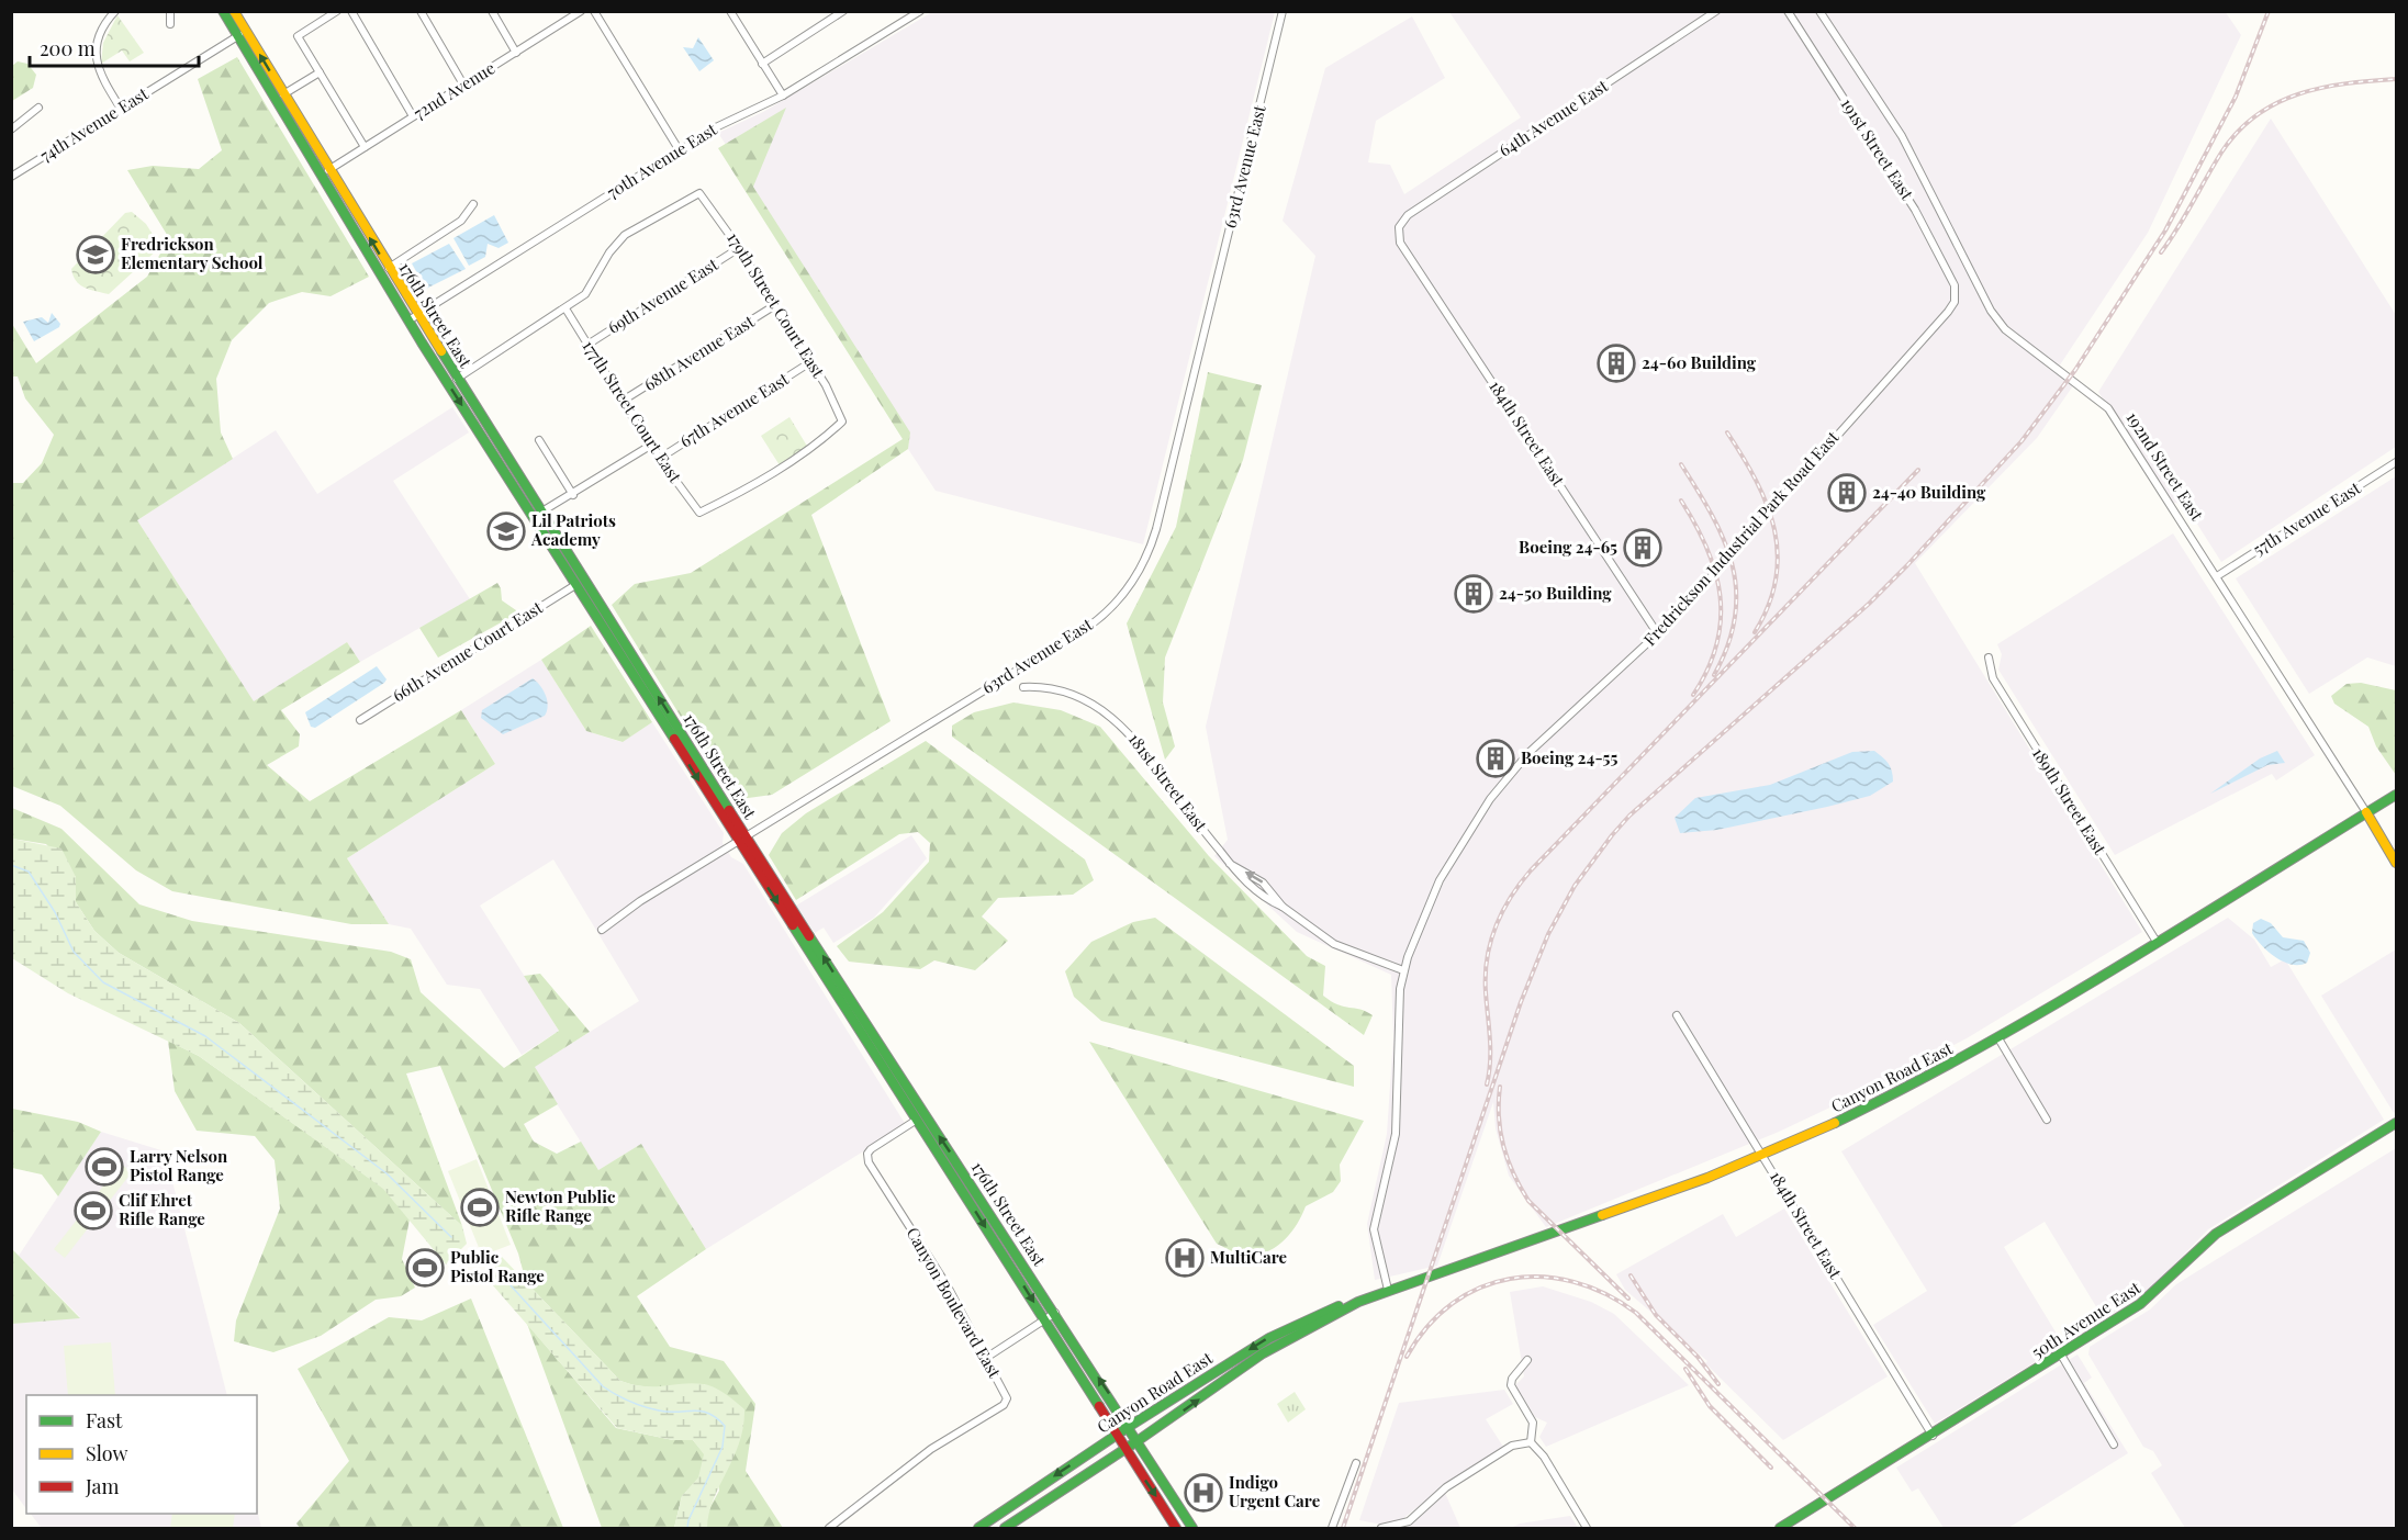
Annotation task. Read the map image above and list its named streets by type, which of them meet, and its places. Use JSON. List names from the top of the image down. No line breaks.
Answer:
{"streets":{"main road":["176th Street East","192nd Street East","Canyon Road East","50th Avenue East"],"street":["72nd Avenue","64th Avenue East","74th Avenue East","191st Street East","70th Avenue East","63rd Avenue East","69th Avenue East","179th Street Court East","68th Avenue East","67th Avenue East","177th Street Court East","184th Street East","57th Avenue East","Fredrickson Industrial Park Road East","66th Avenue Court East","181st Street East","189th Street East","Canyon Boulevard East"]},"crossings":[["72nd Avenue","176th Street East"],["64th Avenue East","184th Street East"],["74th Avenue East","176th Street East"],["191st Street East","Fredrickson Industrial Park Road East"],["70th Avenue East","176th Street East"],["63rd Avenue East","176th Street East"],["69th Avenue East","179th Street Court East"],["69th Avenue East","177th Street Court East"],["179th Street Court East","68th Avenue East"],["179th Street Court East","67th Avenue East"],["179th Street Court East","177th Street Court East"],["176th Street East","66th Avenue Court East"],["176th Street East","Canyon Road East"],["176th Street East","Canyon Boulevard East"],["68th Avenue East","177th Street Court East"],["67th Avenue East","177th Street Court East"],["184th Street East","Fredrickson Industrial Park Road East"],["184th Street East","Canyon Road East"],["184th Street East","50th Avenue East"],["192nd Street East","57th Avenue East"],["192nd Street East","Canyon Road East"],["Fredrickson Industrial Park Road East","181st Street East"],["Fredrickson Industrial Park Road East","Canyon Road East"],["189th Street East","Canyon Road East"]],"places":{"school or university":["Fredrickson Elementary School","Lil Patriots Academy"],"building":["24-60 Building","24-40 Building","Boeing 24-65","24-50 Building","Boeing 24-55"],"sports":["Larry Nelson Pistol Range","Newton Public Rifle Range","Clif Ehret Rifle Range","Public Pistol Range"],"hospital":["MultiCare","Indigo Urgent Care"]},"legend":["Fast","Slow","Jam"],"scale_bar":"200 m"}
